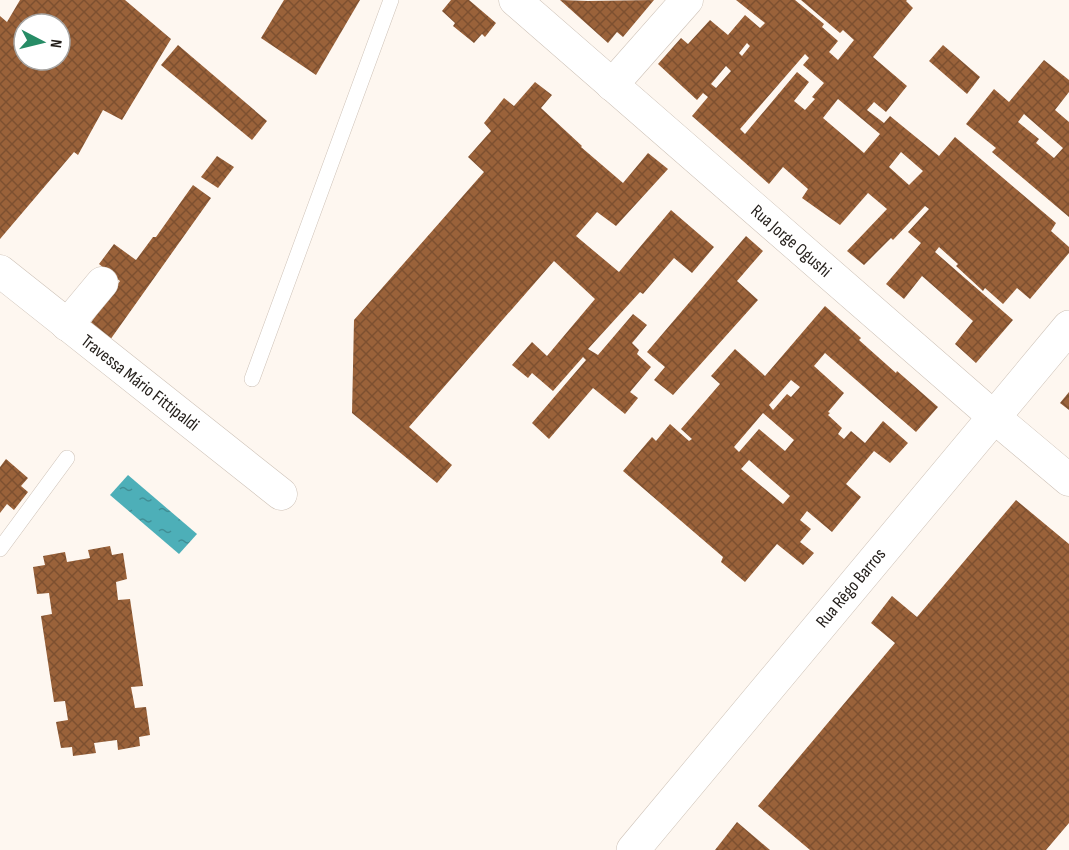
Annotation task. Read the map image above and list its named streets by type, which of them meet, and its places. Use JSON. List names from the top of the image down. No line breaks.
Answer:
{"streets":{"street":["Rua Jorge Ogushi","Travessa Mário Fittipaldi","Rua Rêgo Barros"]},"crossings":[["Rua Jorge Ogushi","Rua Rêgo Barros"]],"north":"right"}
